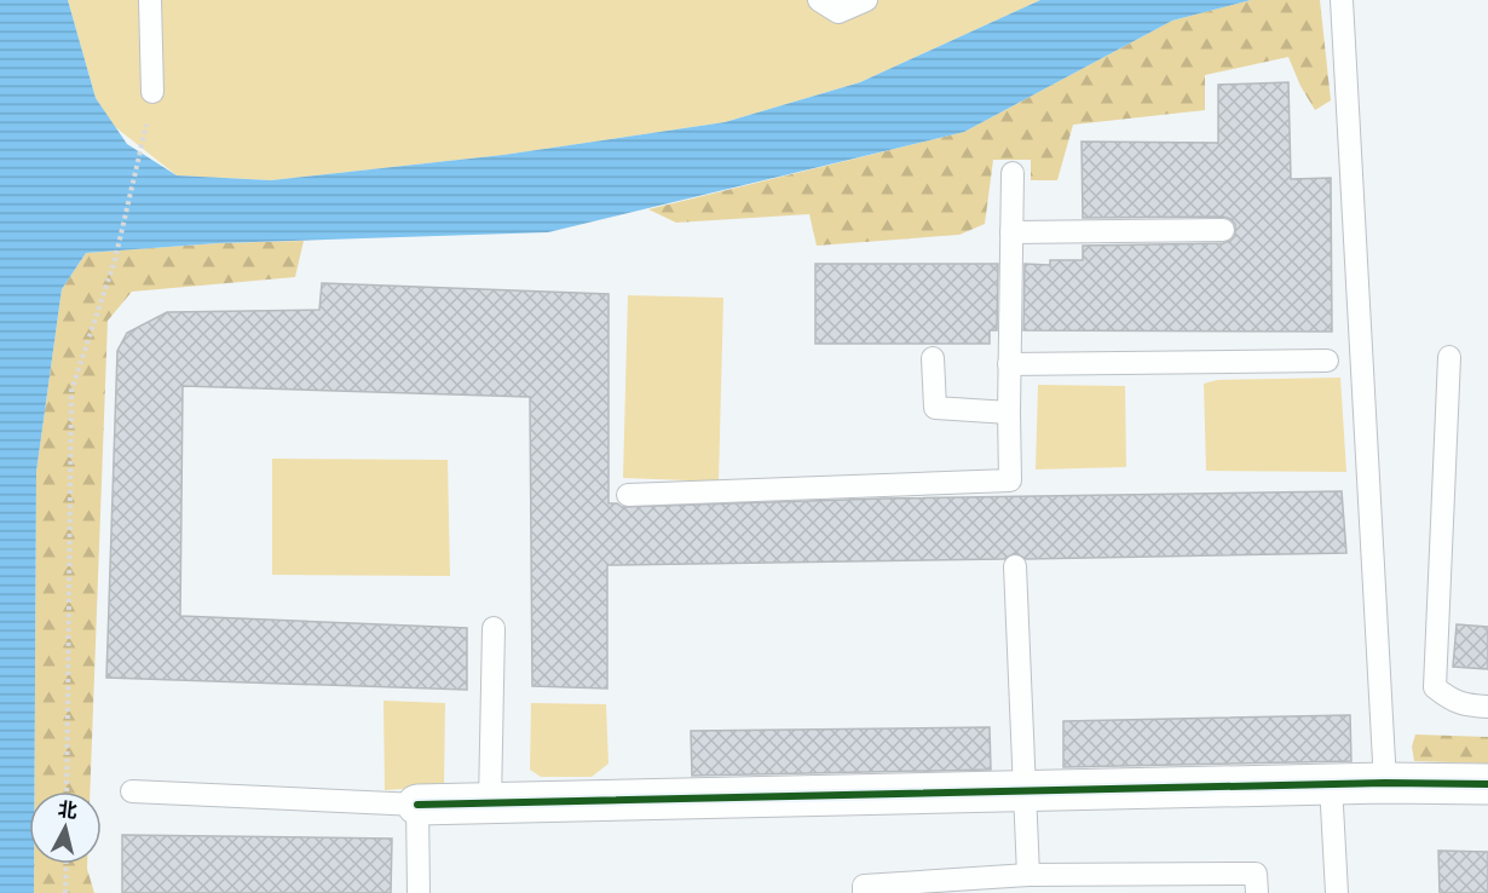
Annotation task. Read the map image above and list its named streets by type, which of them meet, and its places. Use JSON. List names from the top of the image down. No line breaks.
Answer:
{"north":"top"}
